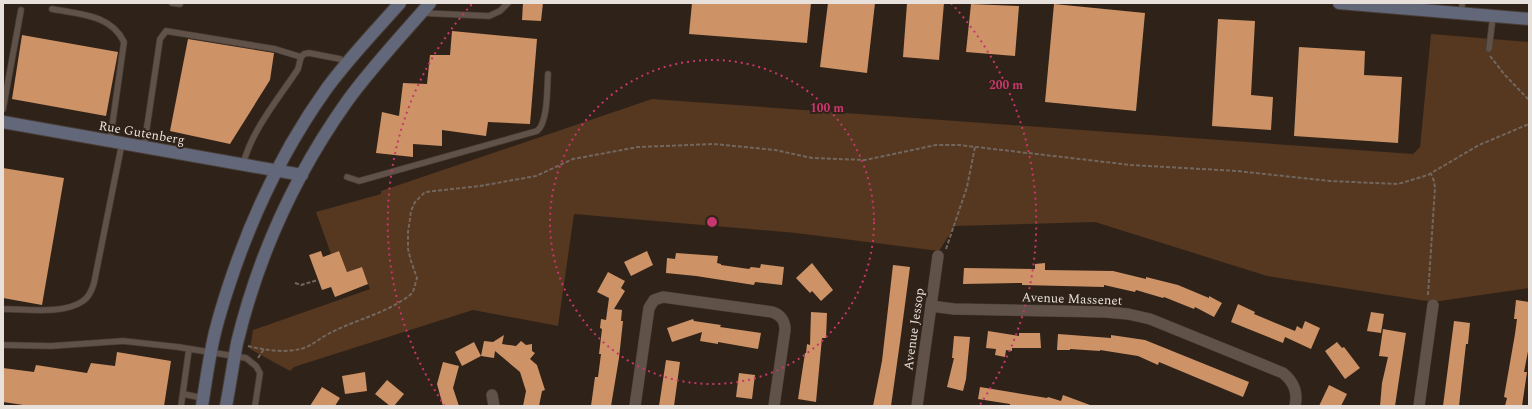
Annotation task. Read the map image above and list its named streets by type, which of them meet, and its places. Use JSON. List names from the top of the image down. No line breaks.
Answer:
{"streets":{"street":["Rue Gutenberg","Avenue Massenet","Avenue Jessop"]},"crossings":[["Avenue Massenet","Avenue Jessop"]],"rings":["200 m","100 m"]}
